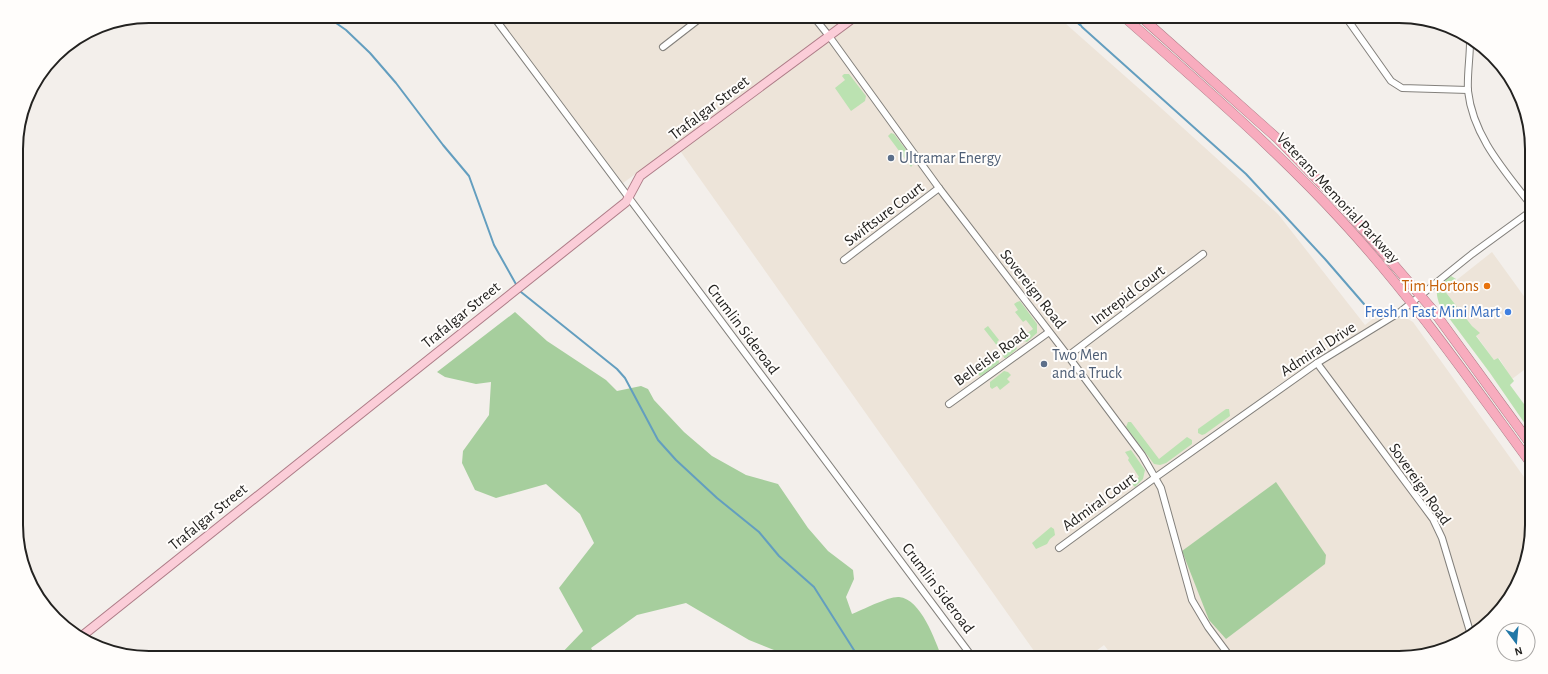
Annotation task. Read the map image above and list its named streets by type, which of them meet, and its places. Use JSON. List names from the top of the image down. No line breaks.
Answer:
{"streets":{"highway":["Veterans Memorial Parkway"],"main road":["Trafalgar Street"],"street":["Swiftsure Court","Sovereign Road","Intrepid Court","Crumlin Sideroad","Admiral Drive","Belleisle Road","Admiral Court"]},"crossings":[["Trafalgar Street","Sovereign Road"],["Trafalgar Street","Crumlin Sideroad"],["Veterans Memorial Parkway","Admiral Drive"],["Swiftsure Court","Sovereign Road"],["Sovereign Road","Intrepid Court"],["Sovereign Road","Admiral Drive"],["Sovereign Road","Belleisle Road"],["Sovereign Road","Admiral Court"],["Admiral Drive","Admiral Court"]],"places":["Ultramar Energy","Tim Hortons","Fresh n Fast Mini Mart","Two Men and a Truck"],"north":"bottom"}
